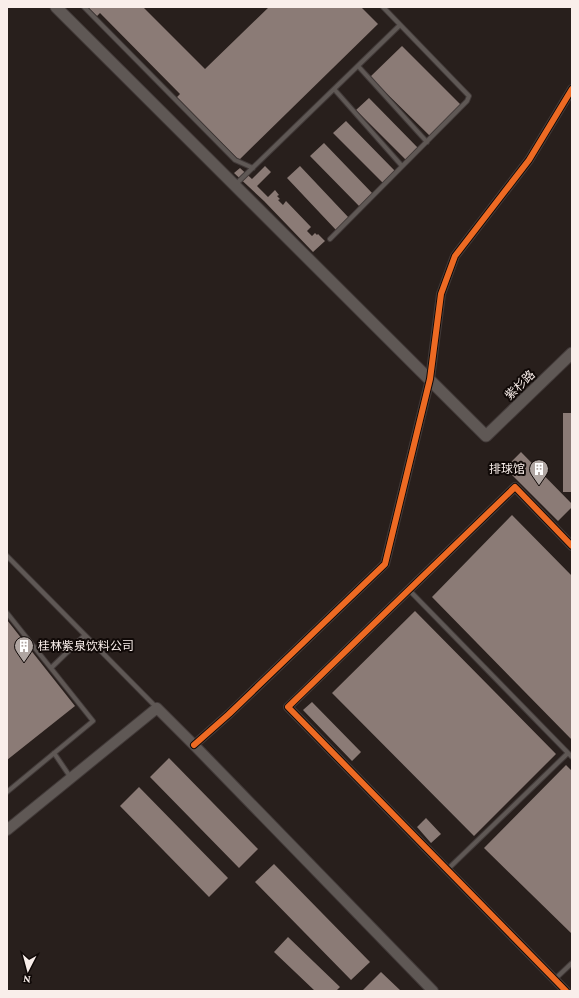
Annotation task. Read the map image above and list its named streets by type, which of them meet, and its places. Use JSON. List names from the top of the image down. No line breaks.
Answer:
{"streets":{"main road":["紫杉路"]},"places":{"building":["排球馆","桂林紫泉饮料公司"]},"north":"bottom"}
